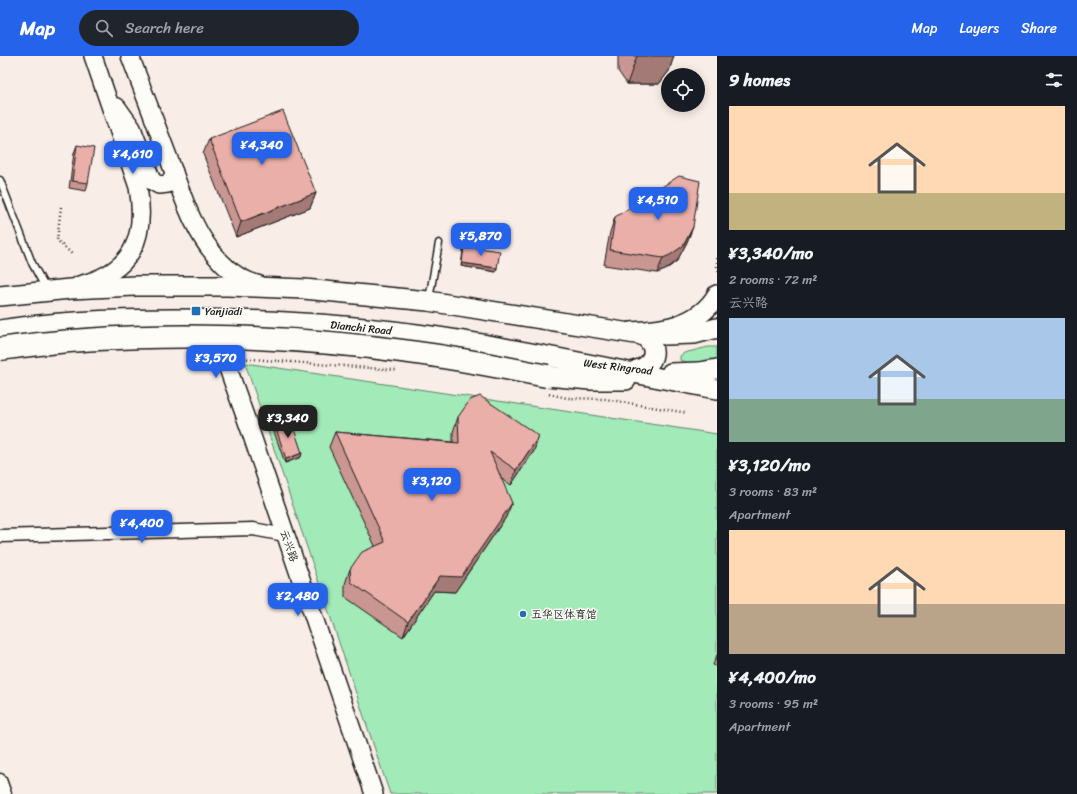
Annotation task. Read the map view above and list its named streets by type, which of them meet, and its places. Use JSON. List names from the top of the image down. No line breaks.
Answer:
{"streets":{"main road":["Dianchi Road","West Ringroad","云兴路"]},"crossings":[["Dianchi Road","West Ringroad"],["Dianchi Road","云兴路"]],"places":{"transit":["Yanjiadi"],"other":["五华区体育馆"]},"page":{"header":"Map","search":"Search here","nav":["Map","Layers","Share"],"heading":"9 homes","list":[{"name":"¥3,340/mo","note":"2 rooms · 72 m² · 云兴路"},{"name":"¥3,120/mo","note":"3 rooms · 83 m² · Apartment"},{"name":"¥4,400/mo","note":"3 rooms · 95 m² · Apartment"}],"price":["¥4,340","¥4,610","¥4,510","¥5,870","¥3,570","¥3,340","¥3,120","¥4,400","¥2,480"]}}
